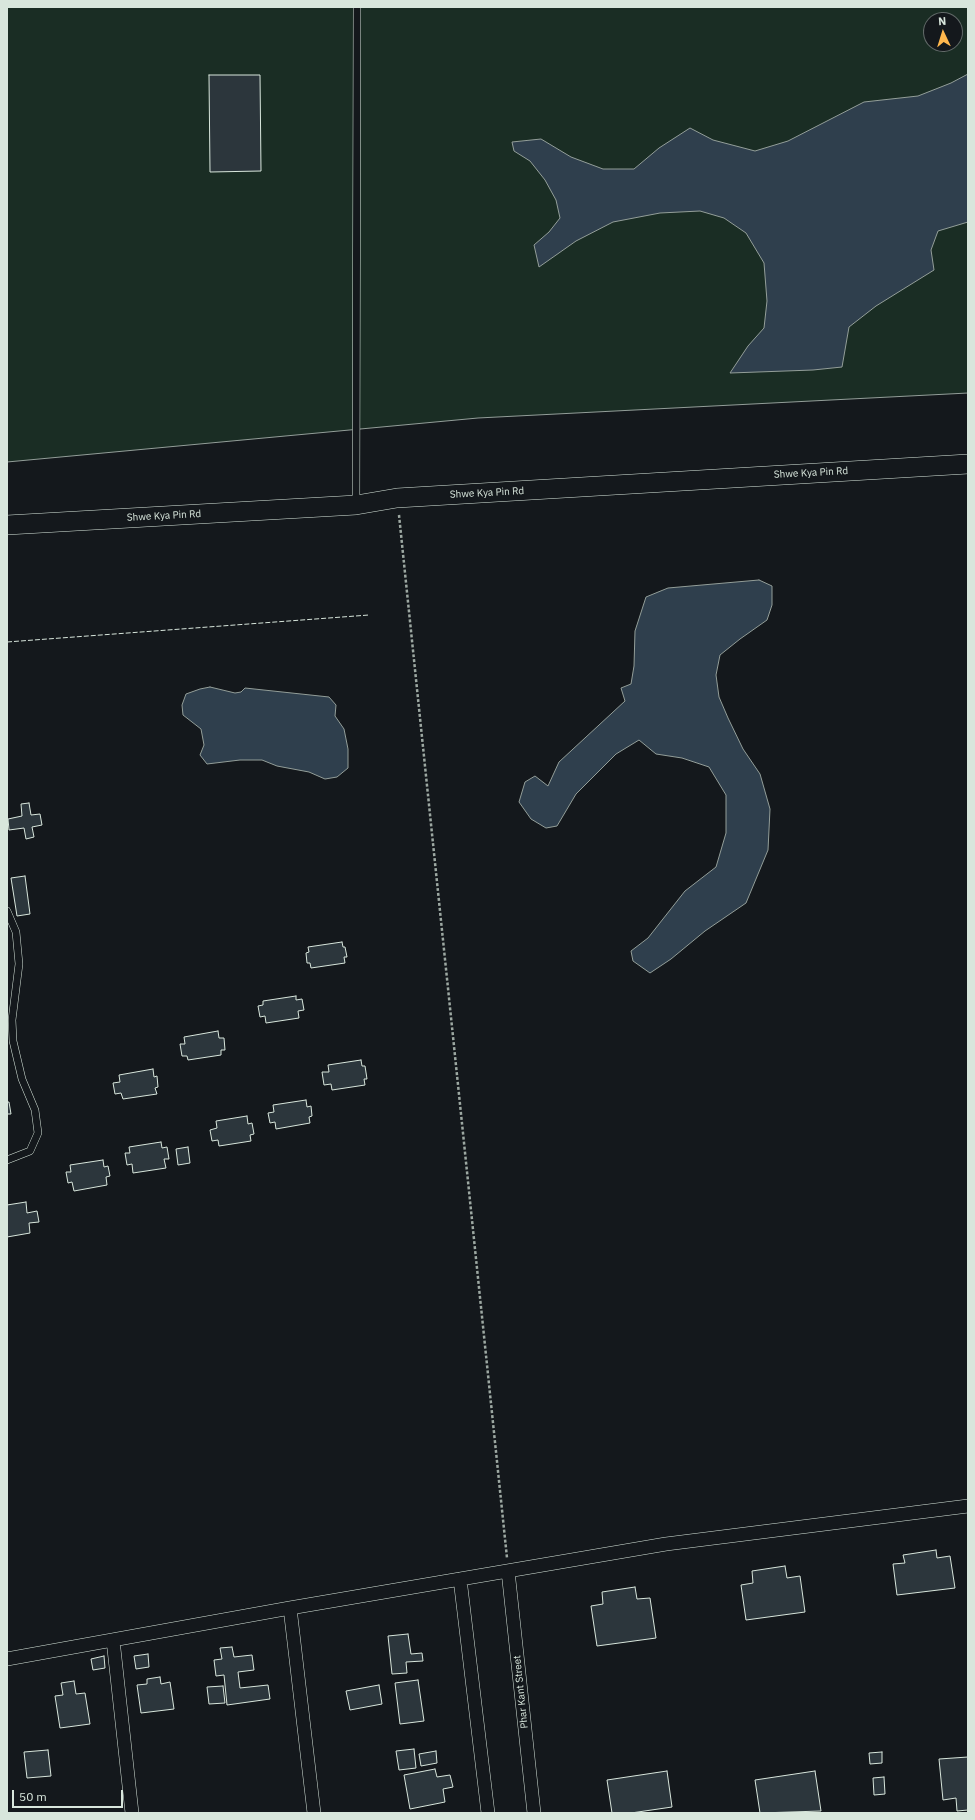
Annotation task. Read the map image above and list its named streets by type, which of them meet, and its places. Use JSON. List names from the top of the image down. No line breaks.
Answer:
{"streets":{"street":["Shwe Kya Pin Rd","Phar Kant Street"]},"scale_bar":"50 m","north":"top"}
